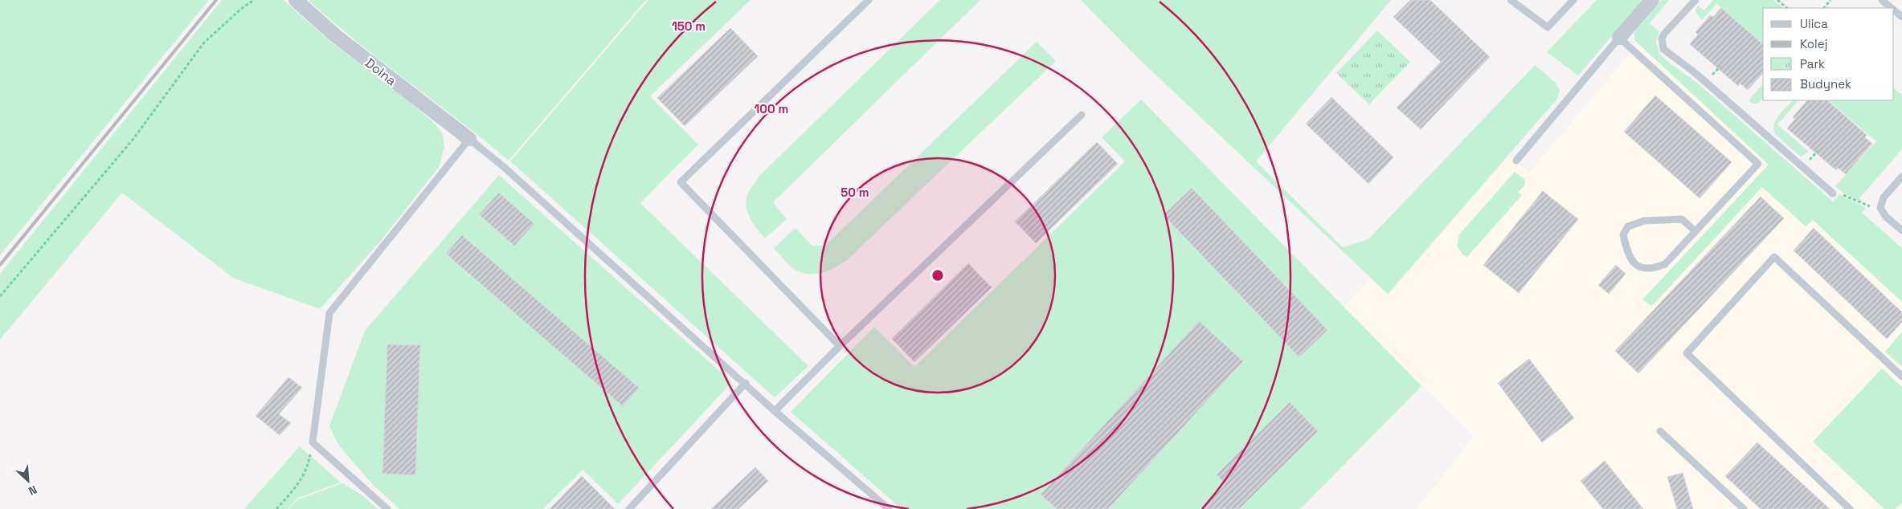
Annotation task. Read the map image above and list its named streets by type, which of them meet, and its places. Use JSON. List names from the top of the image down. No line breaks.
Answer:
{"streets":{"street":["Dolna"]},"legend":["Ulica","Kolej","Park","Budynek"],"north":"bottom right","rings":["150 m","100 m","50 m"]}
